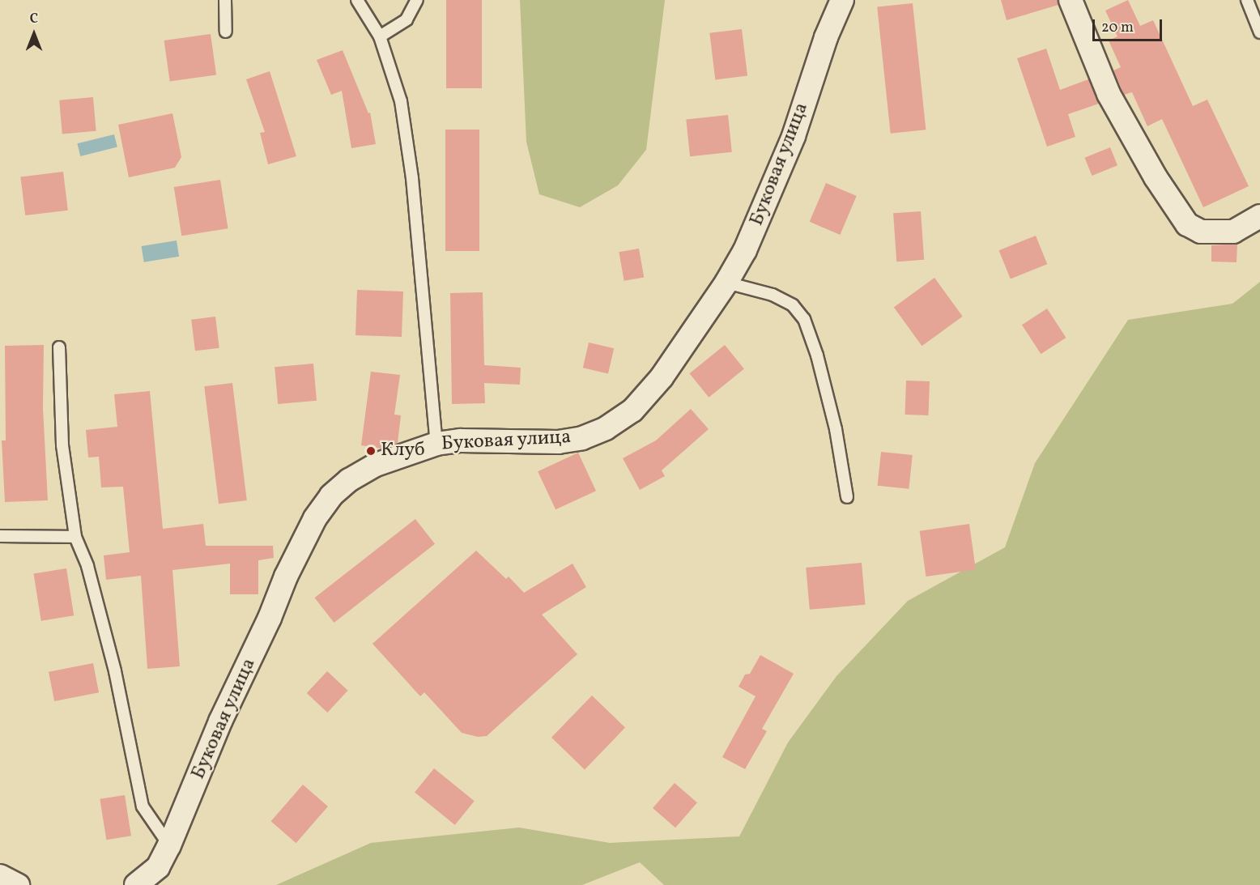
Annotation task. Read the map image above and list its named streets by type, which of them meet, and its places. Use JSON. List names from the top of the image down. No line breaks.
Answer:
{"streets":{"street":["Буковая улица"]},"places":["Клуб"],"scale_bar":"20 m","north":"top"}
